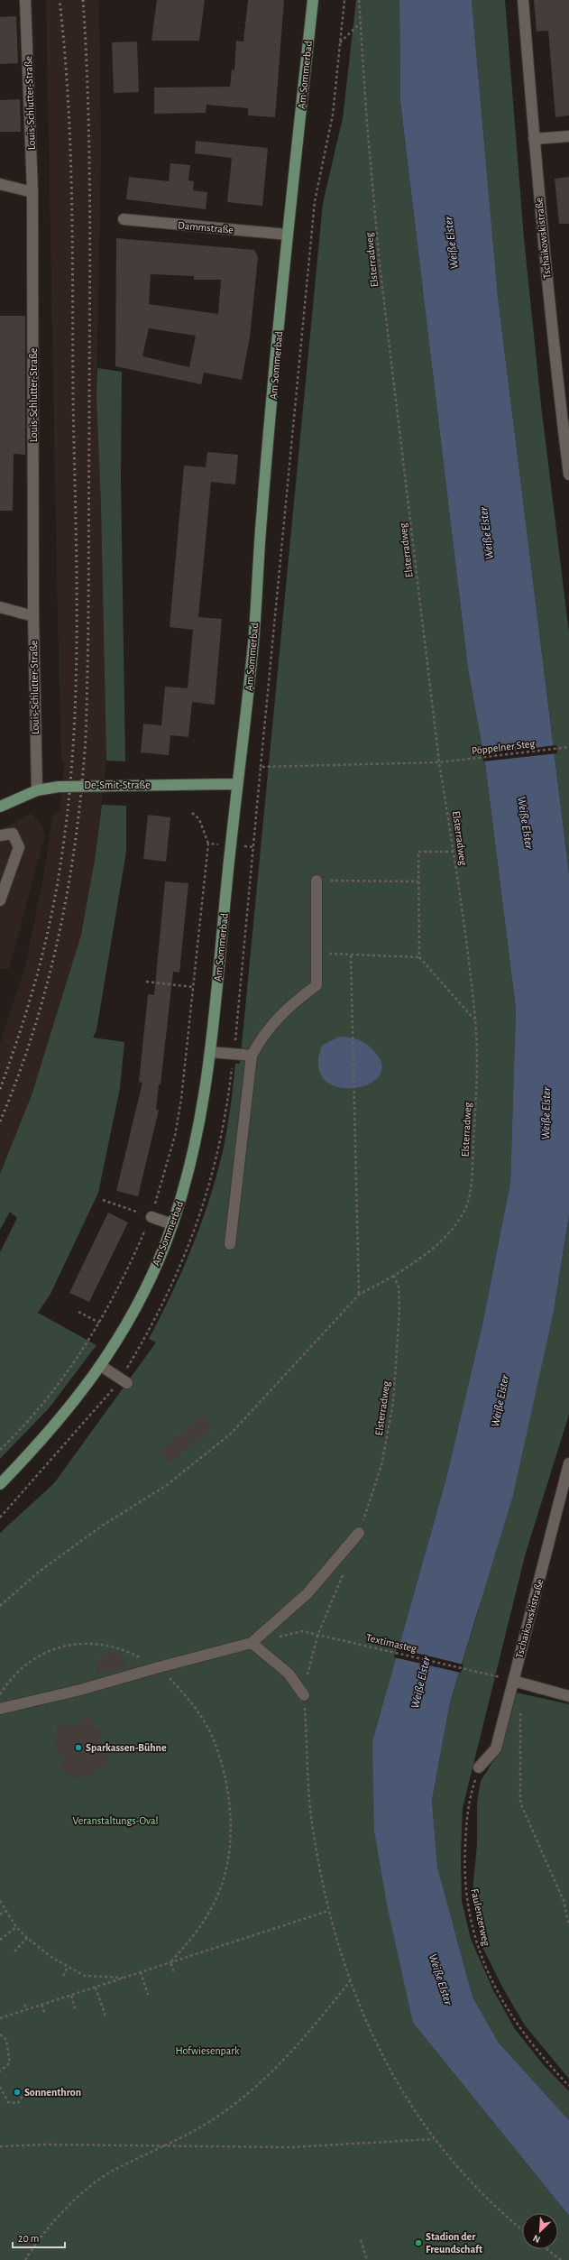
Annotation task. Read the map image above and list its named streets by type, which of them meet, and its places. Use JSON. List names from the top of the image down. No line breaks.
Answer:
{"streets":{"main road":["Am Sommerbad","De-Smit-Straße"],"street":["Louis-Schlutter-Straße","Dammstraße","Tschaikowskistraße"],"path":["Elsterradweg","Pöppelner Steg","Textimasteg","Faulenzerweg"]},"crossings":[["Am Sommerbad","Dammstraße"],["Am Sommerbad","De-Smit-Straße"],["Louis-Schlutter-Straße","De-Smit-Straße"],["Tschaikowskistraße","Faulenzerweg"],["Elsterradweg","Pöppelner Steg"]],"water":["Weiße Elster"],"parks":["Veranstaltungs-Oval","Hofwiesenpark"],"places":["Sparkassen-Bühne","Sonnenthron","Stadion der Freundschaft"],"scale_bar":"20 m","north":"bottom left"}
